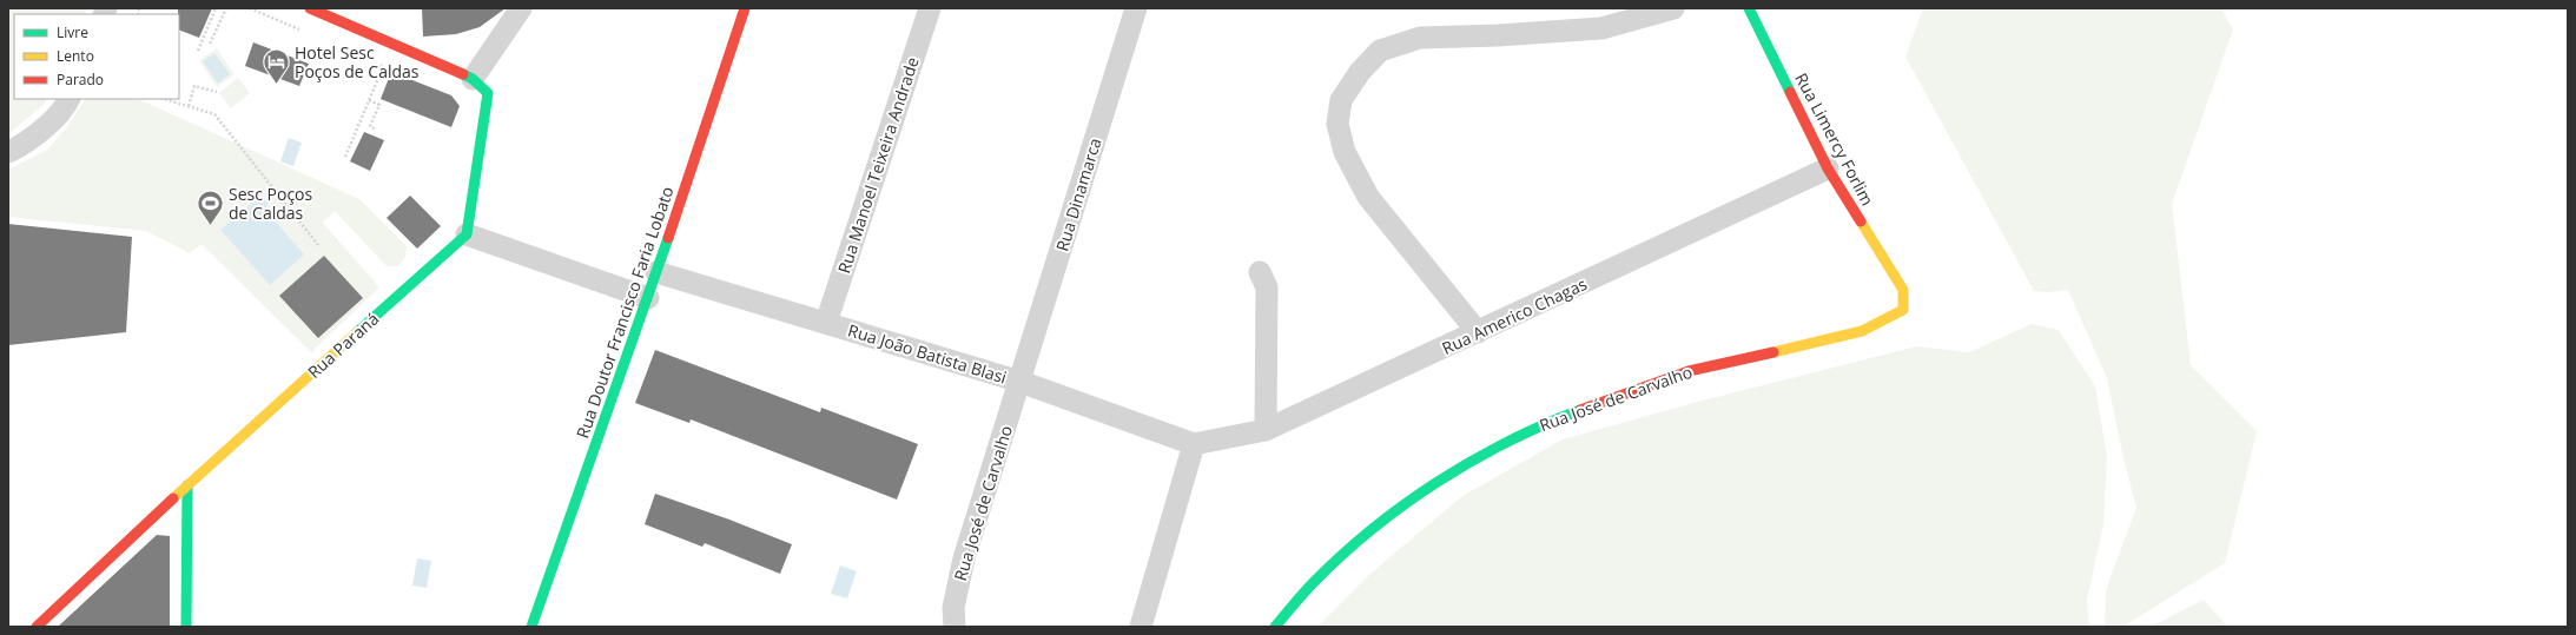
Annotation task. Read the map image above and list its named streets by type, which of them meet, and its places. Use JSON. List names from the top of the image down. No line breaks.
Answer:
{"streets":{"street":["Rua Limercy Forlim","Rua Manoel Teixeira Andrade","Rua Dinamarca","Rua Doutor Francisco Faria Lobato","Rua Americo Chagas","Rua Paraná","Rua João Batista Blasi","Rua José de Carvalho"]},"crossings":[["Rua Limercy Forlim","Rua Americo Chagas"],["Rua Limercy Forlim","Rua José de Carvalho"],["Rua Manoel Teixeira Andrade","Rua João Batista Blasi"],["Rua Dinamarca","Rua João Batista Blasi"],["Rua Dinamarca","Rua José de Carvalho"],["Rua Doutor Francisco Faria Lobato","Rua João Batista Blasi"],["Rua Americo Chagas","Rua João Batista Blasi"],["Rua João Batista Blasi","Rua José de Carvalho"]],"places":{"hotel":["Hotel Sesc Poços de Caldas"],"sports":["Sesc Poços de Caldas"]},"legend":["Livre","Lento","Parado"]}
